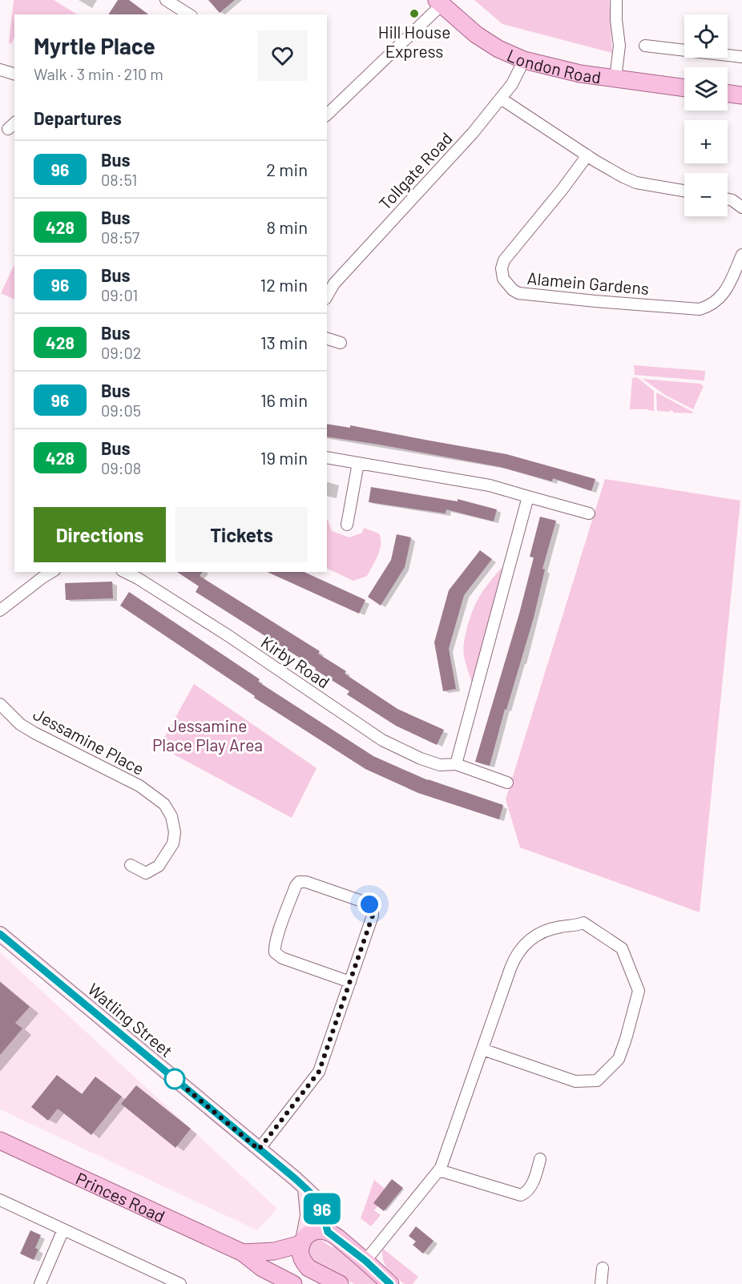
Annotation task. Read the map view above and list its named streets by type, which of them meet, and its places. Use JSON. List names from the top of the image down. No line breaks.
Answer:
{"streets":{"main road":["London Road","Watling Street","Princes Road"],"street":["Tollgate Road","Alamein Gardens","Kirby Road","Jessamine Place"]},"crossings":[["London Road","Tollgate Road"],["Watling Street","Princes Road"]],"parks":["Jessamine Place Play Area"],"places":["Hill House Express"],"lines":["bus line 96"],"page":{"on_map":"96","map_buttons":["+","−"],"heading":[["Myrtle Place","Walk · 3 min · 210 m"],"Departures"],"list":[{"mark":"96","name":"Bus","note":"08:51","value":"2 min"},{"mark":"428","name":"Bus","note":"08:57","value":"8 min"},{"mark":"96","name":"Bus","note":"09:01","value":"12 min"},{"mark":"428","name":"Bus","note":"09:02","value":"13 min"},{"mark":"96","name":"Bus","note":"09:05","value":"16 min"},{"mark":"428","name":"Bus","note":"09:08","value":"19 min"}],"buttons":["Directions","Tickets"]}}
